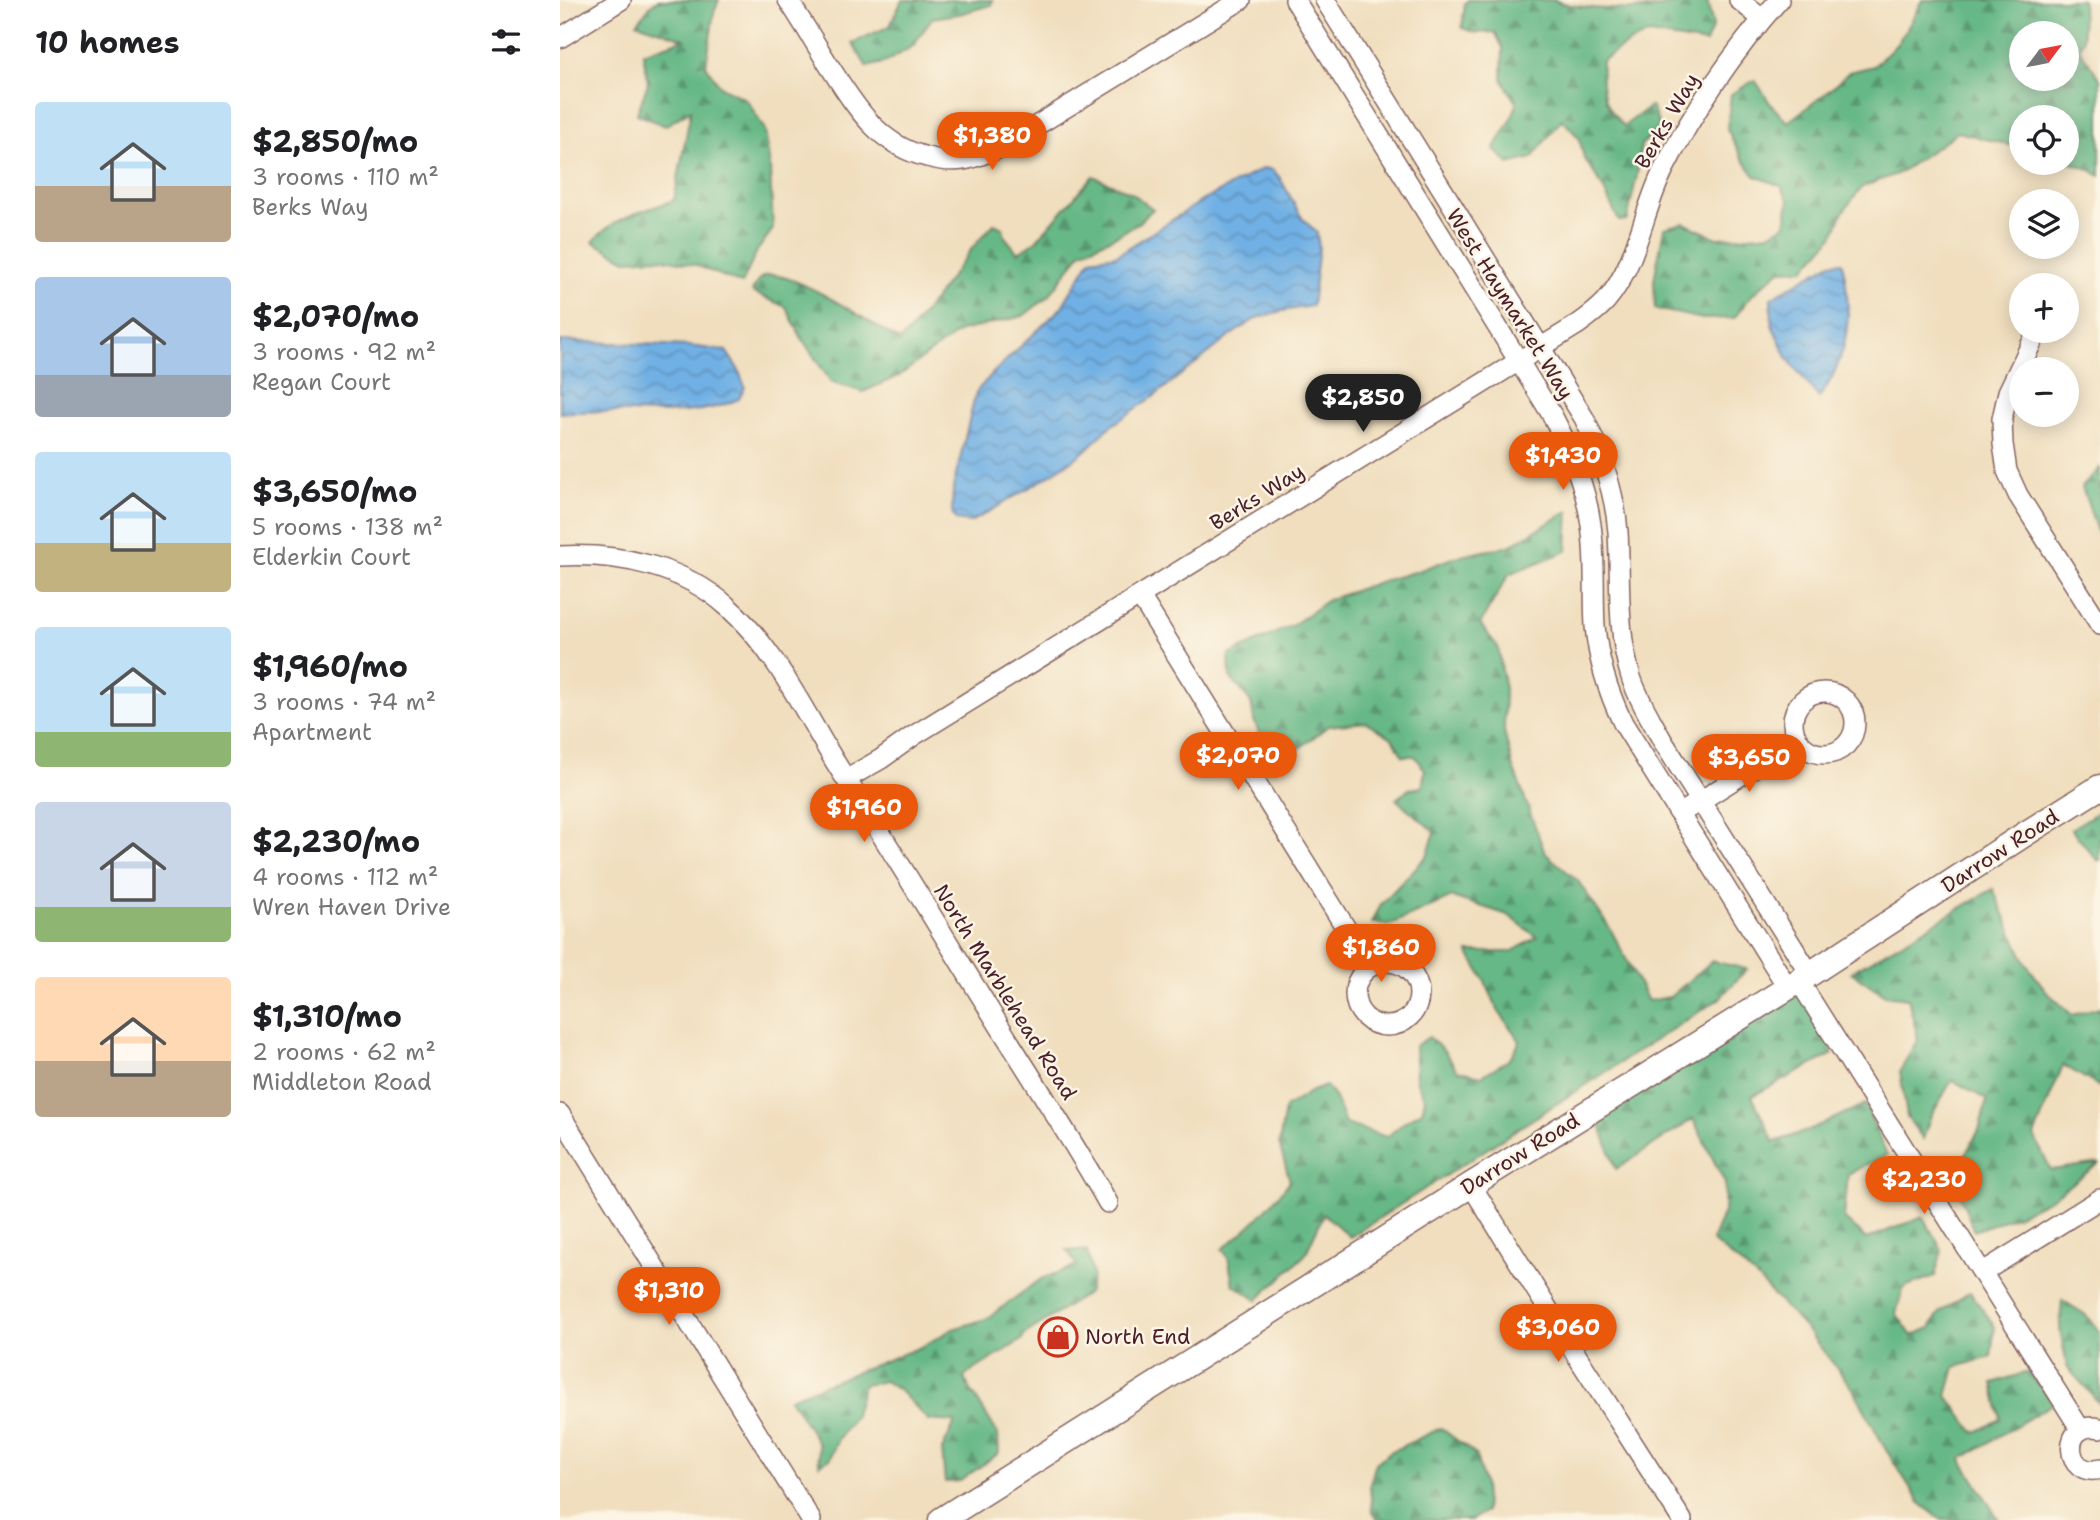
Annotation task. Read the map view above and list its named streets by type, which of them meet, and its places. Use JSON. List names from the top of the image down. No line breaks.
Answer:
{"streets":{"main road":["Darrow Road"],"street":["Berks Way","West Haymarket Way","North Marblehead Road"]},"crossings":[["Berks Way","West Haymarket Way"],["Berks Way","North Marblehead Road"],["West Haymarket Way","Darrow Road"]],"places":{"shop":["North End"]},"north":"top right","page":{"heading":"10 homes","map_buttons":["+","−"],"list":[{"name":"$2,850/mo","note":"3 rooms · 110 m² · Berks Way"},{"name":"$2,070/mo","note":"3 rooms · 92 m² · Regan Court"},{"name":"$3,650/mo","note":"5 rooms · 138 m² · Elderkin Court"},{"name":"$1,960/mo","note":"3 rooms · 74 m² · Apartment"},{"name":"$2,230/mo","note":"4 rooms · 112 m² · Wren Haven Drive"},{"name":"$1,310/mo","note":"2 rooms · 62 m² · Middleton Road"}],"price":["$1,380","$2,850","$1,430","$2,070","$3,650","$1,960","$1,860","$2,230","$1,310","$3,060"]}}
